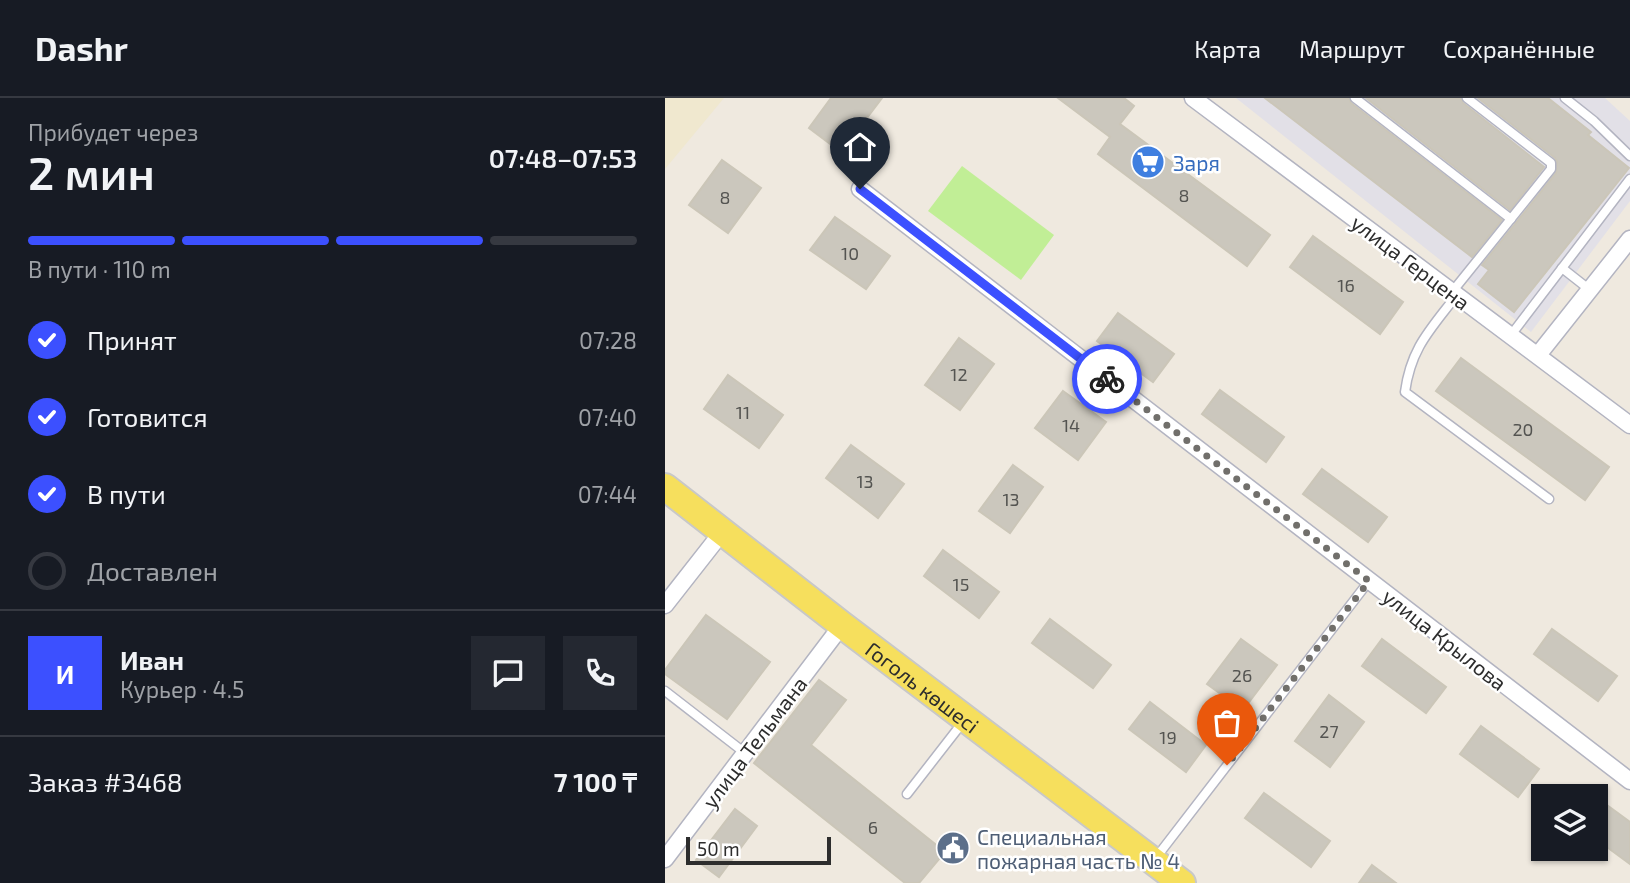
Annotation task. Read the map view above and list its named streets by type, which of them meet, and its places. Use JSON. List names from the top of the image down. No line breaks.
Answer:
{"streets":{"main road":["Гоголь көшесі"],"street":["улица Герцена","улица Крылова","улица Тельмана"]},"crossings":[["Гоголь көшесі","улица Тельмана"]],"places":{"supermarket":["Заря"],"public building":["Специальная пожарная часть № 4"]},"house_numbers":["8","8","10","16","12","11","14","20","13","13","15","26","27","19","6"],"scale_bar":"50 m","page":{"header":"Dashr","nav":["Карта","Маршрут","Сохранённые"],"heading":["2 мин","Прибудет через","07:48–07:53"],"panel":["Иван","Курьер · 4.5","Заказ #3468","7 100 ₸"],"bar":"В пути · 110 m","list":[["Принят","07:28"],["Готовится","07:40"],["В пути","07:44"],"Доставлен"],"round":"И","scale":"50 m"}}
